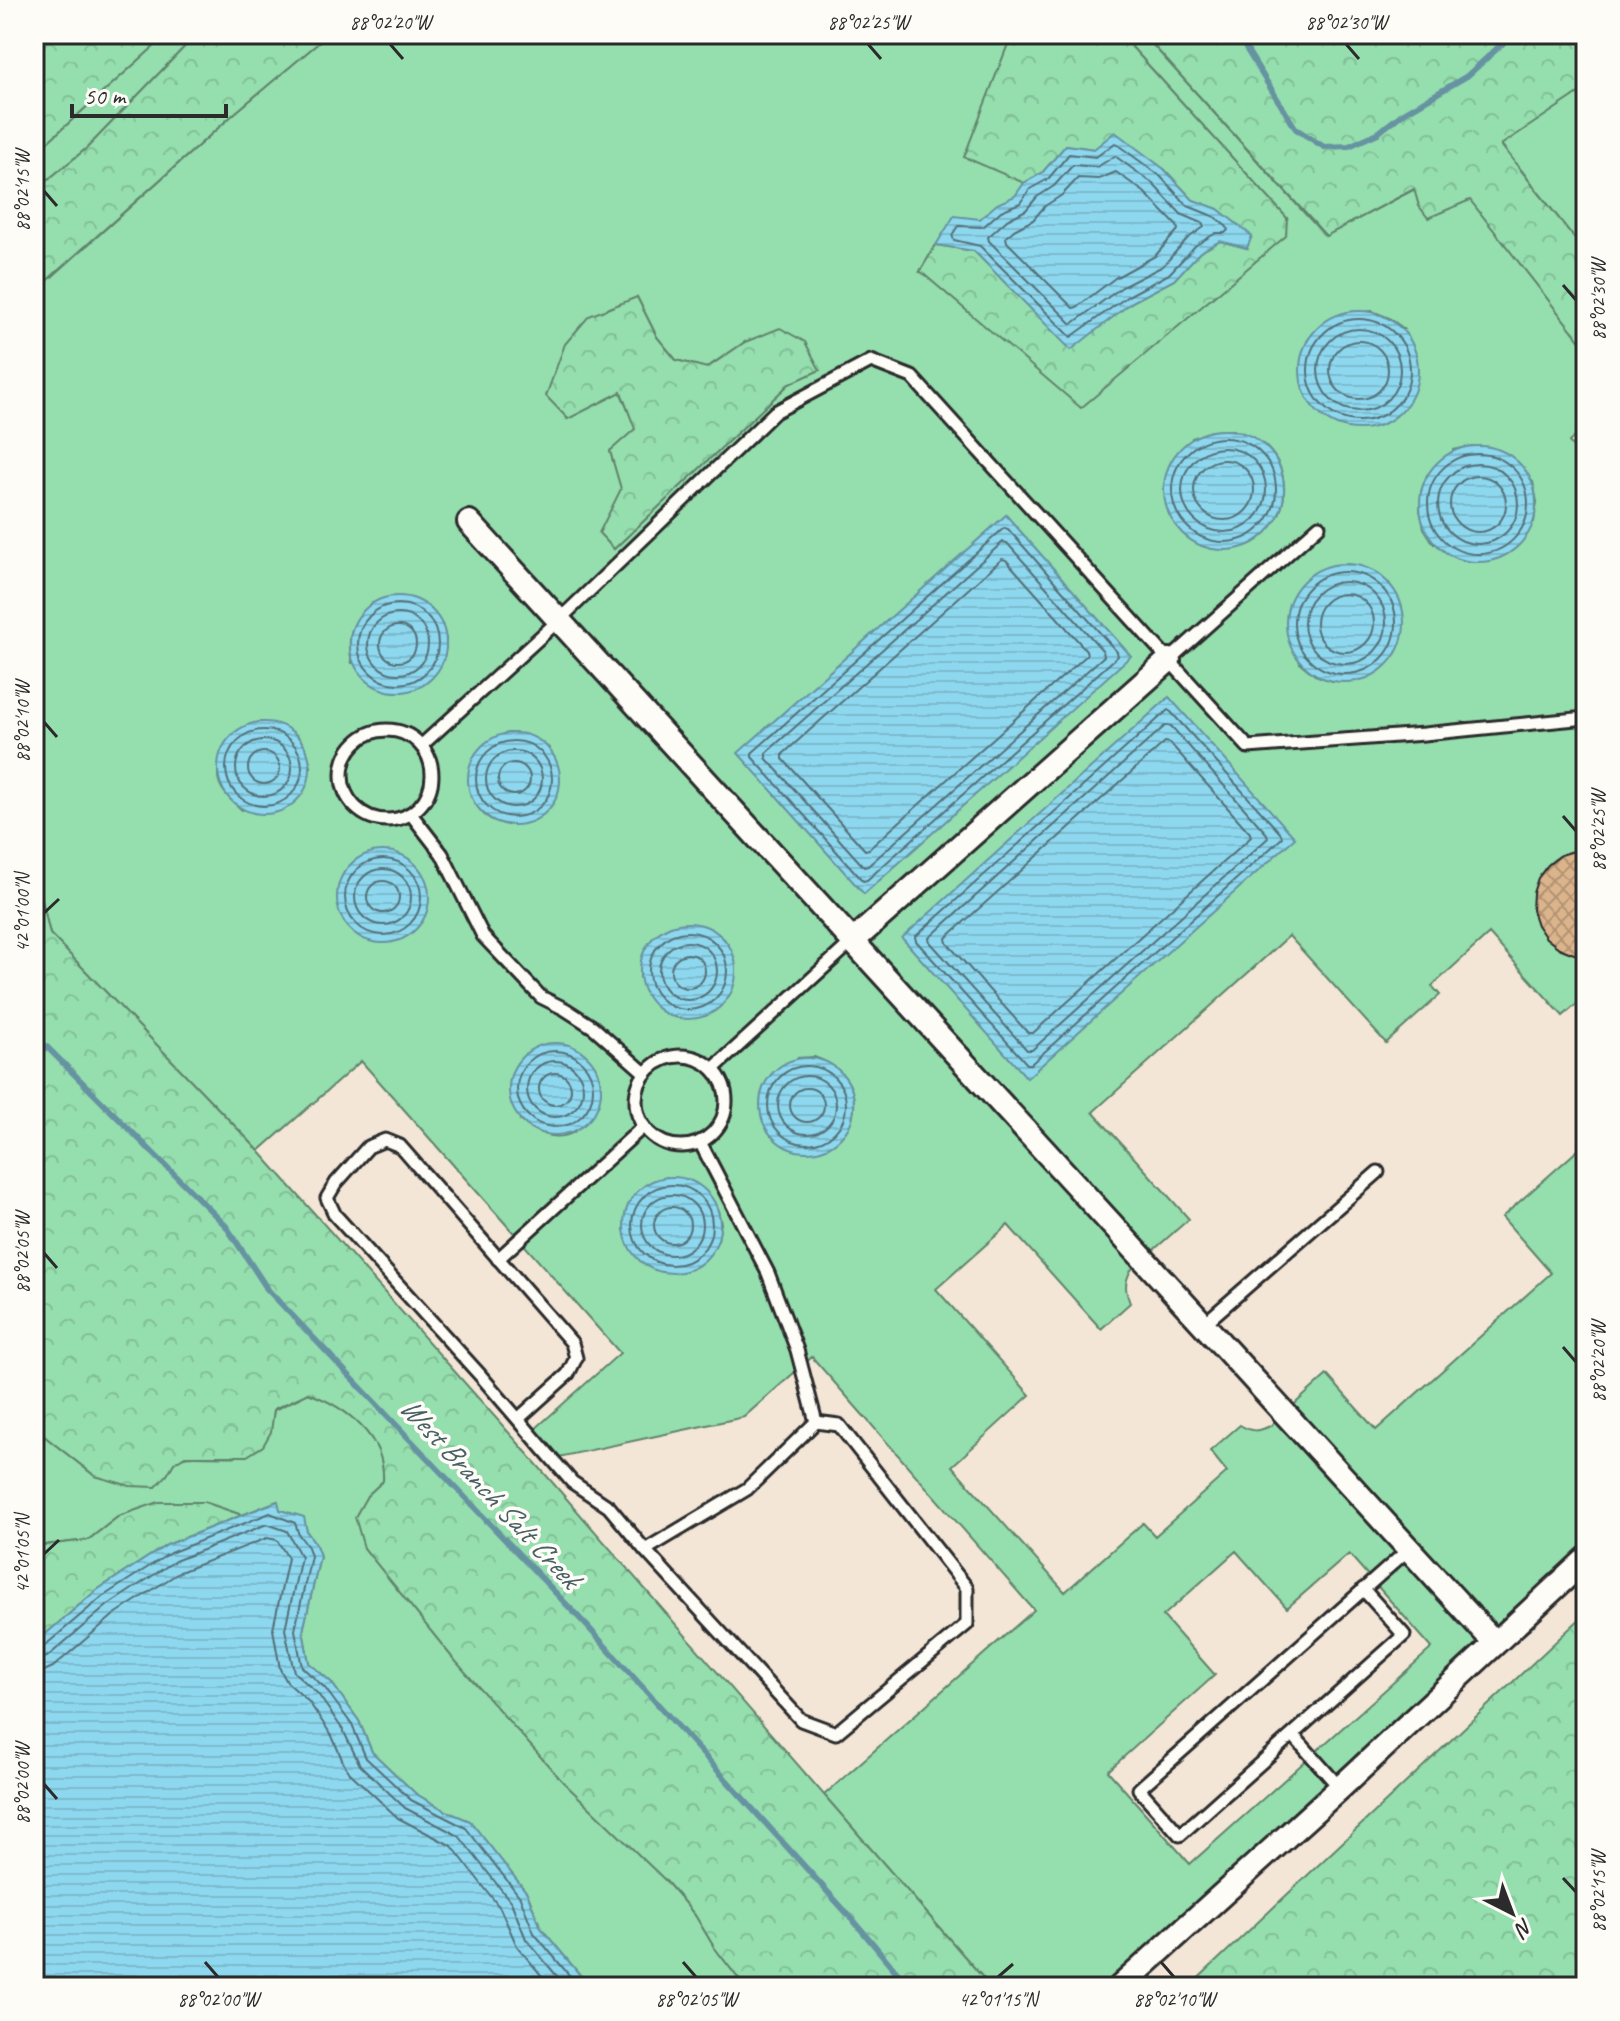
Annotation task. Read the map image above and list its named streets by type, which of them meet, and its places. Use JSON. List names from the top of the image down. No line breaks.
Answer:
{"water":["West Branch Salt Creek"],"scale_bar":"50 m","north":"bottom right","coordinates":["88°02'20\"W","88°02'25\"W","88°02'30\"W","88°02'15\"W","88°02'10\"W","42°01'00\"N","88°02'05\"W","42°01'05\"N","88°02'00\"W","42°01'15\"N"]}
